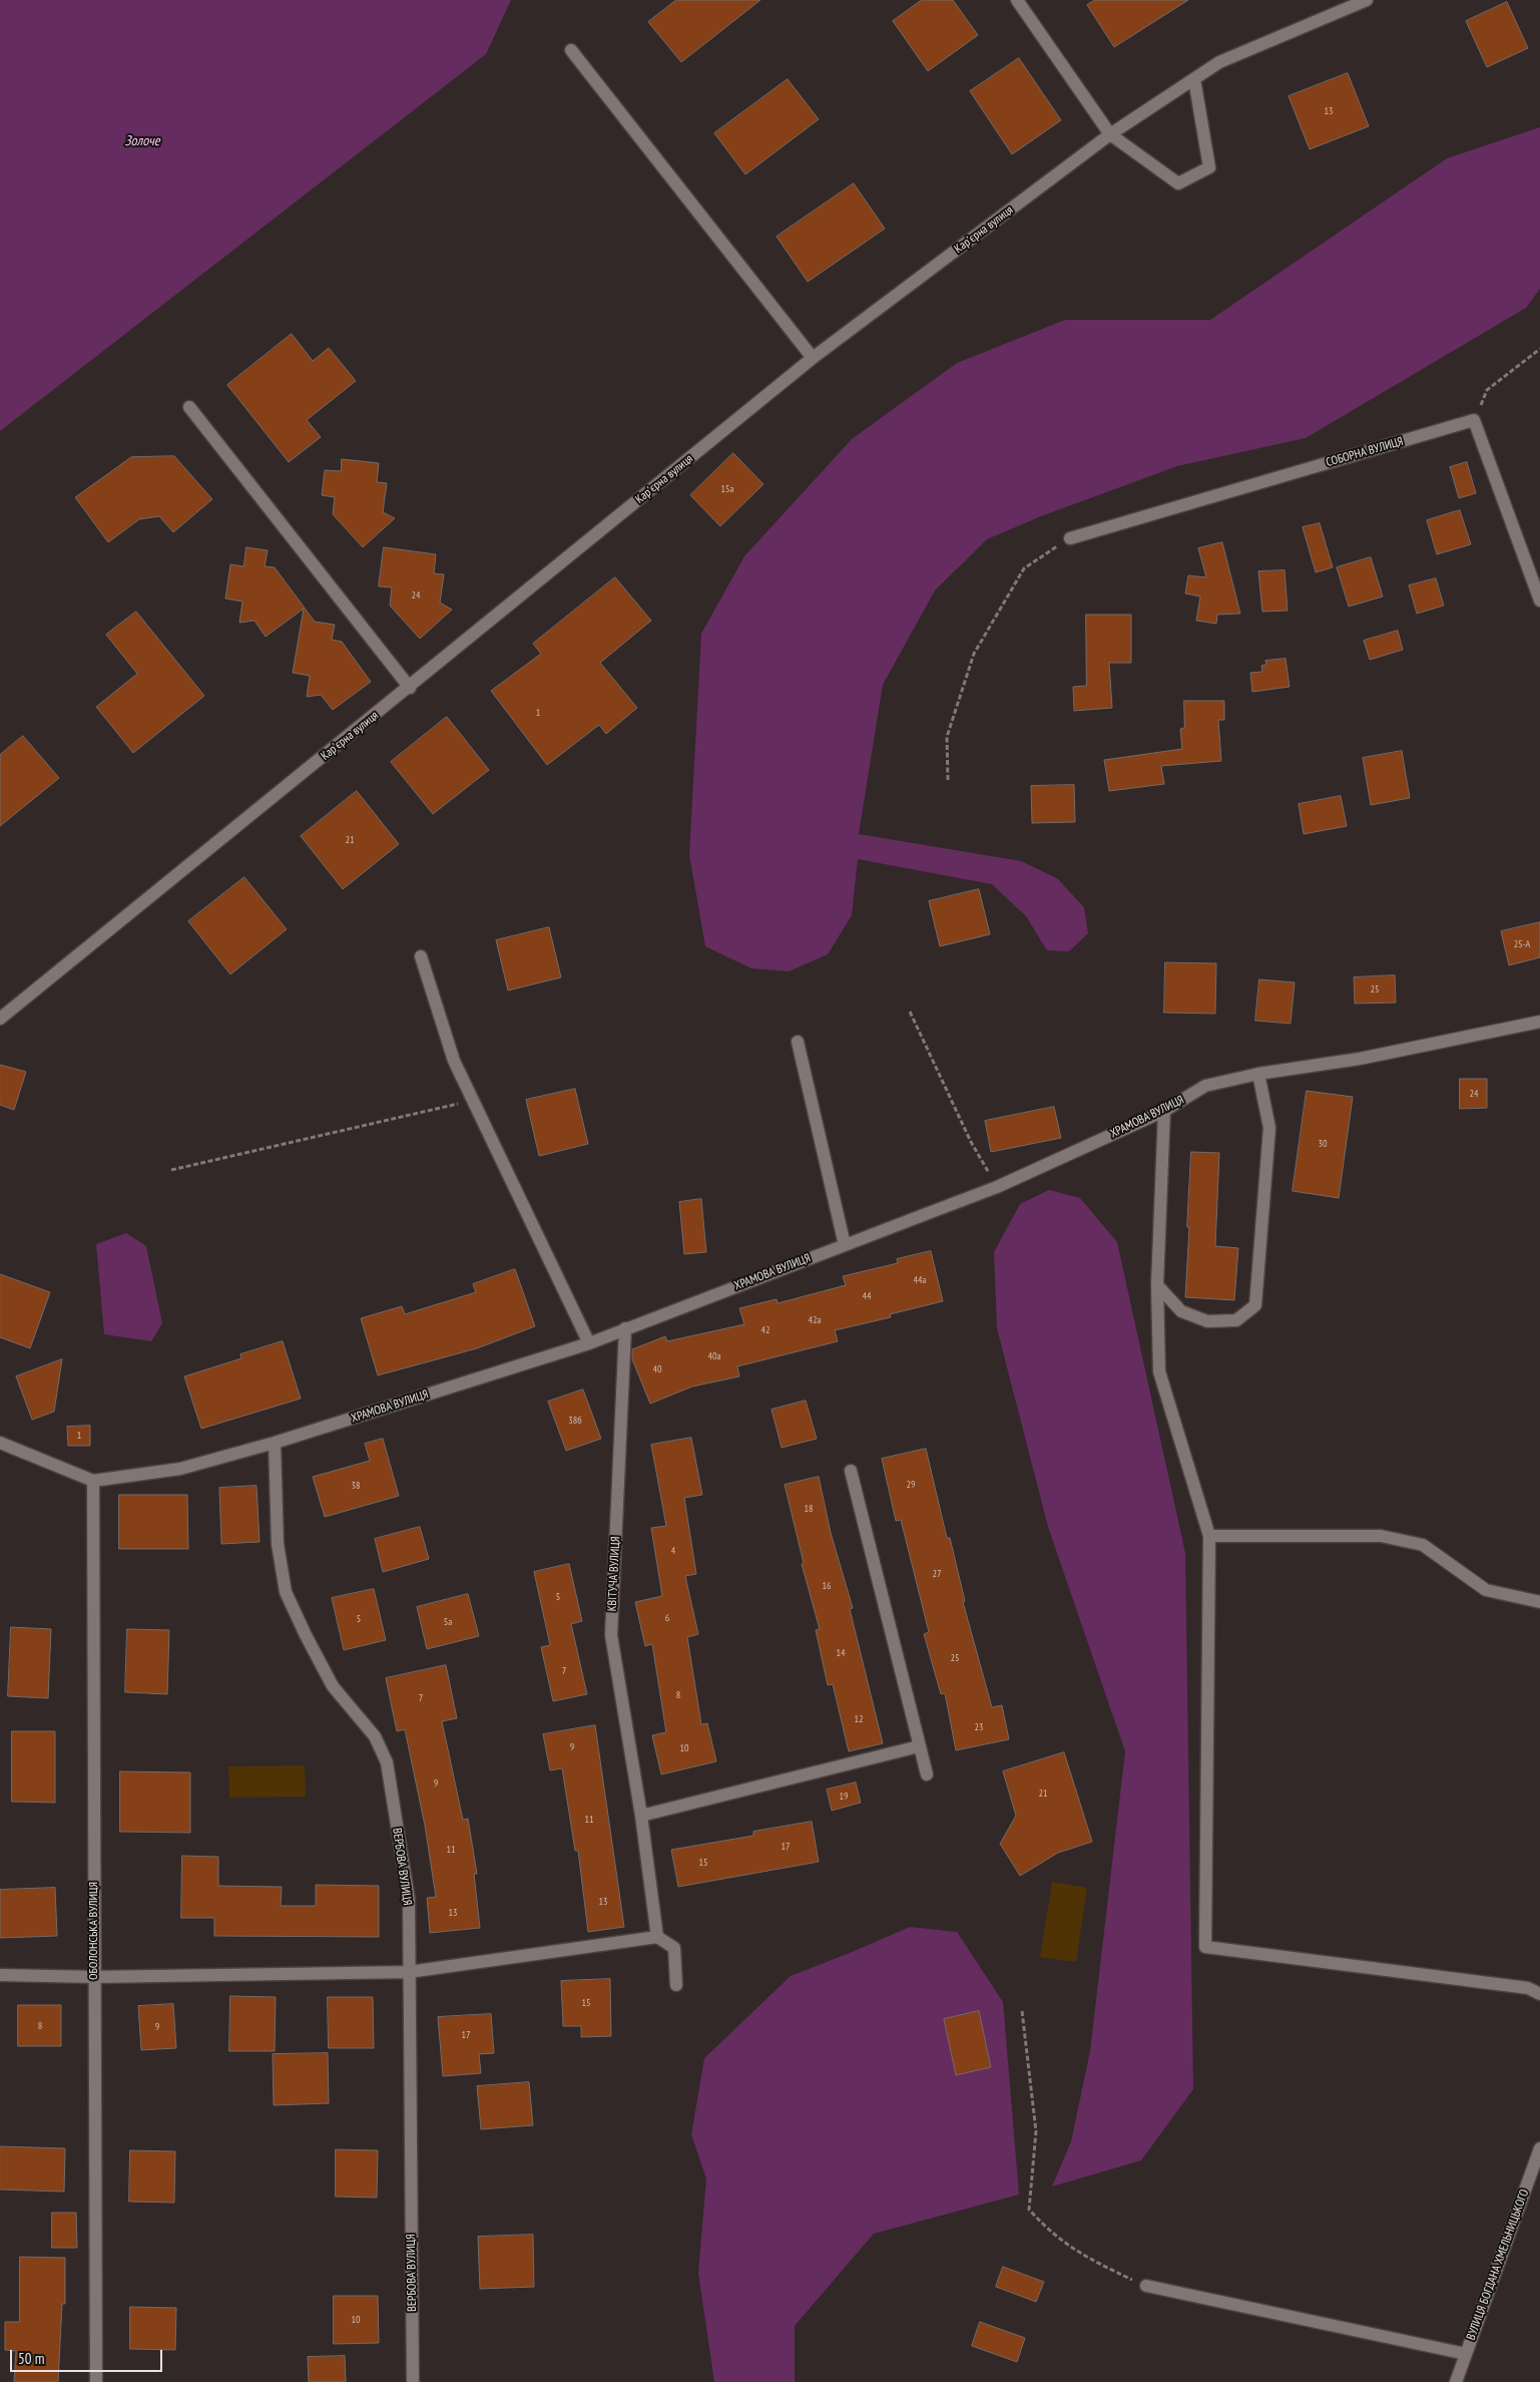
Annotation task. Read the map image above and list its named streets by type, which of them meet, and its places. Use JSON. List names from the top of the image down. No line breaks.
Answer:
{"streets":{"street":["Карʼєрна вулиця","СОБОРНА ВУЛИЦЯ","ХРАМОВА ВУЛИЦЯ","КВІТУЧА ВУЛИЦЯ","ВЕРБОВА ВУЛИЦЯ","ОБОЛОНСЬКА ВУЛИЦЯ","ВУЛИЦЯ БОГДАНА ХМЕЛЬНИЦЬКОГО"]},"crossings":[["ХРАМОВА ВУЛИЦЯ","КВІТУЧА ВУЛИЦЯ"],["ХРАМОВА ВУЛИЦЯ","ВЕРБОВА ВУЛИЦЯ"],["ХРАМОВА ВУЛИЦЯ","ОБОЛОНСЬКА ВУЛИЦЯ"]],"water":["Золоче"],"house_numbers":["13","15а","24","1","21","25-А","25","24","30","44а","44","42а","42","40а","40","38б","1","29","38","18","4","27","16","5","6","5","5а","14","25","7","8","7","12","23","9","10","9","21","19","11","17","11","15","13","13","15","8","9","17","10"],"scale_bar":"50 m"}
